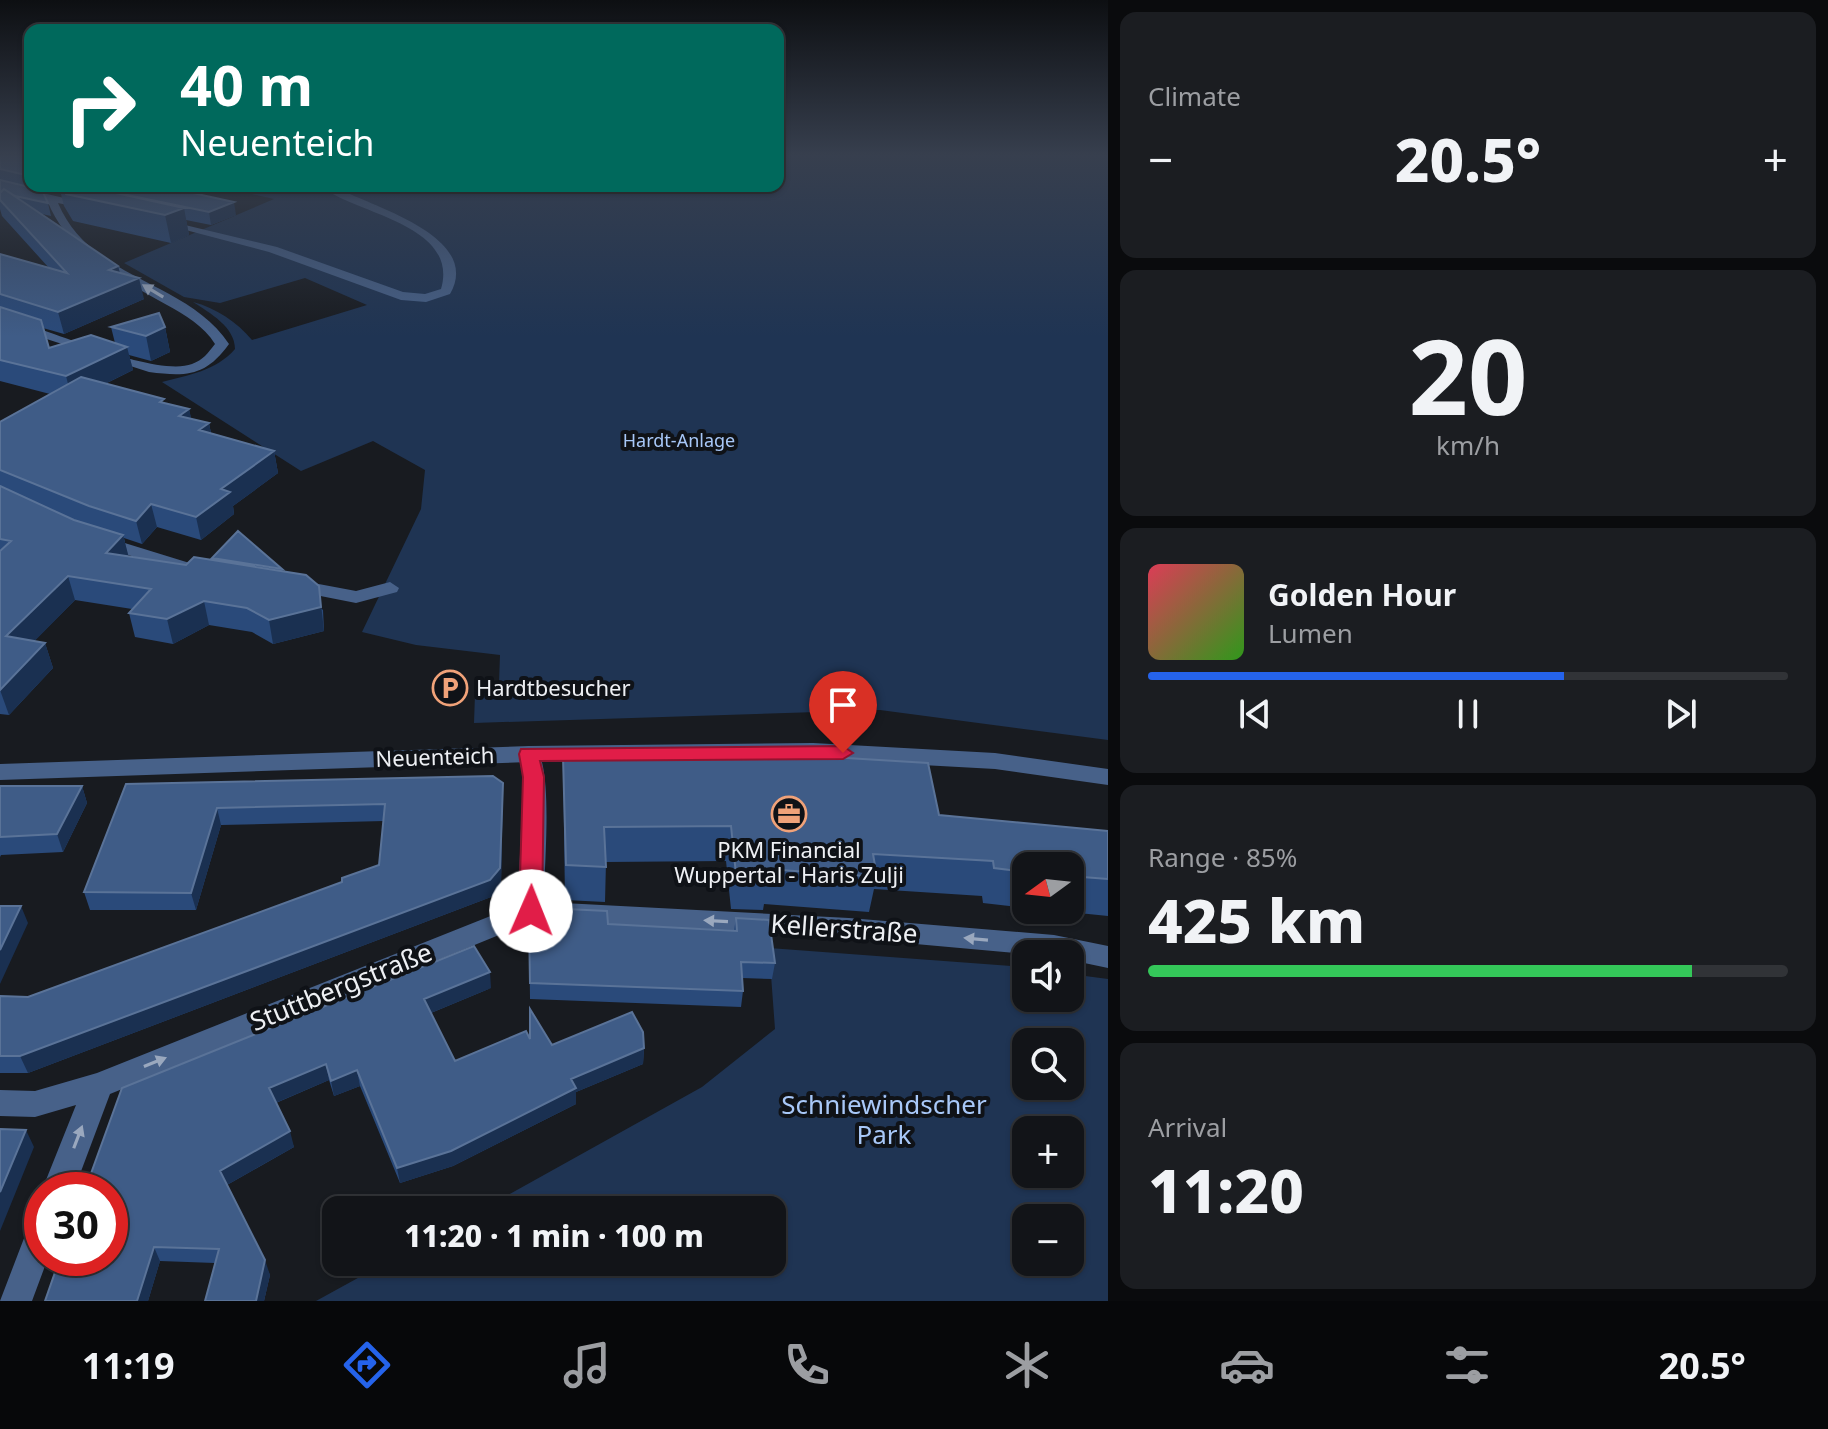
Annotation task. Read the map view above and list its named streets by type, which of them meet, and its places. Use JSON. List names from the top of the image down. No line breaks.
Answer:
{"streets":{"street":["Neuenteich","Kellerstraße","Stuttbergstraße"]},"crossings":[["Kellerstraße","Stuttbergstraße"]],"one_way":["Kellerstraße","Stuttbergstraße"],"parks":["Hardt-Anlage","Schniewindscher Park"],"places":{"parking":["Hardtbesucher"],"office":["PKM Financial Wuppertal - Haris Zulji"]},"north":"left","page":{"tile":["Climate",["20","km/h"],["Range · 85%","425 km"],["Arrival","11:20"]],"turn":["40 m","Neuenteich"],"heat":["−","20.5°","+"],"song":["Golden Hour","Lumen"],"map_buttons":["+","−"],"limit":"30","trip":"11:20 · 1 min · 100 m","tabs":["11:19","20.5°"]}}
